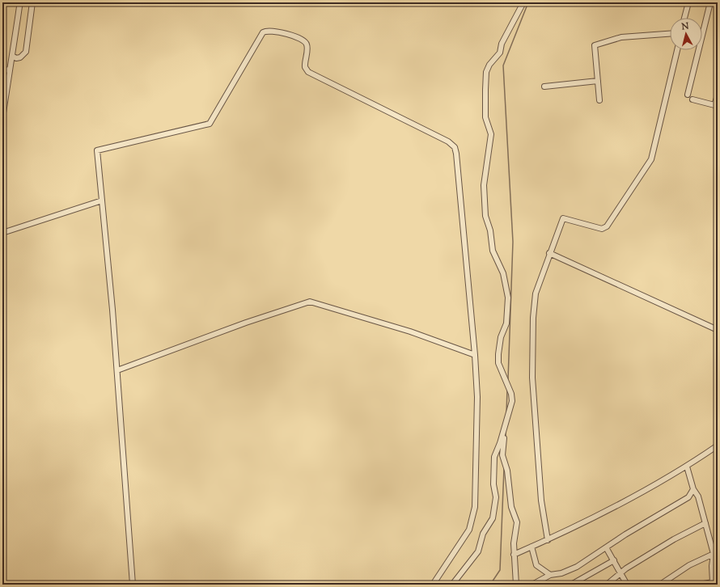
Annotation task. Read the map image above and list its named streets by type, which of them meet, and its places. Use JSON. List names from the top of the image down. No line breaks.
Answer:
{"north":"top"}
